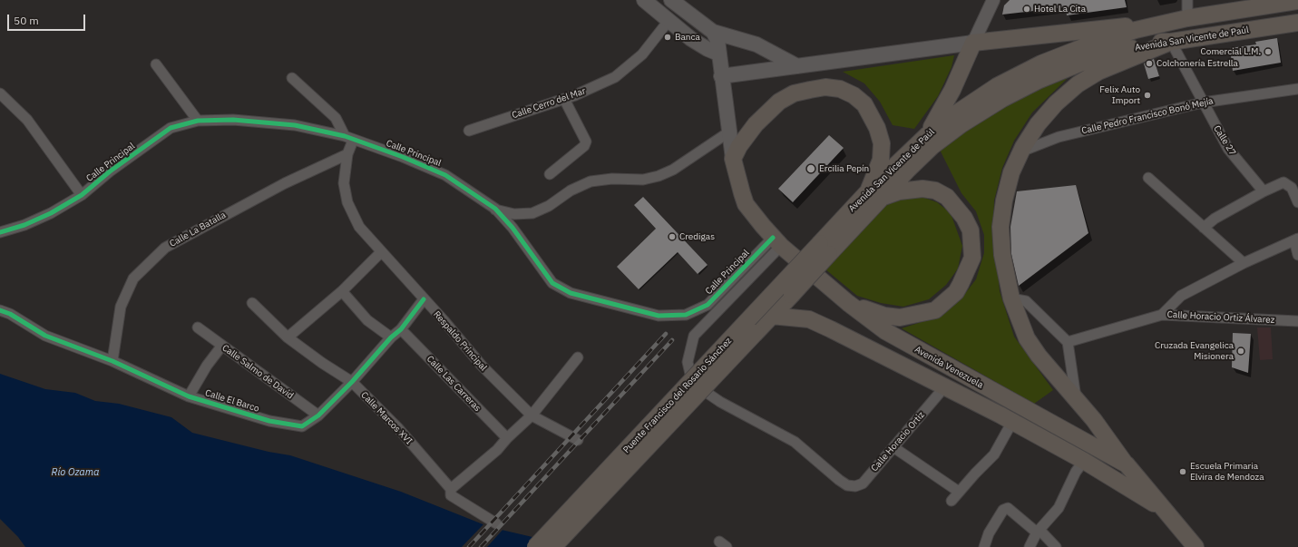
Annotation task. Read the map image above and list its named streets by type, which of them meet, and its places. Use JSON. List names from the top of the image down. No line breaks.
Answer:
{"streets":{"main road":["Avenida San Vicente de Paúl","Avenida Venezuela","Puente Francisco del Rosario Sánchez"],"street":["Calle Cerro del Mar","Calle Pedro Francisco Bonó Mejía","Calle 27","Calle Principal","Calle La Batalla","Calle Horacio Ortiz Álvarez","Respaldo Principal","Calle Salmo de David","Calle Las Carreras","Calle El Barco","Calle Marcos XVI","Calle Horacio Ortiz"]},"crossings":[["Avenida San Vicente de Paúl","Calle 27"],["Avenida San Vicente de Paúl","Puente Francisco del Rosario Sánchez"],["Calle Pedro Francisco Bonó Mejía","Calle 27"],["Calle Principal","Respaldo Principal"],["Calle Principal","Avenida Venezuela"],["Calle Principal","Calle Horacio Ortiz"],["Calle La Batalla","Respaldo Principal"],["Calle La Batalla","Calle El Barco"],["Respaldo Principal","Calle El Barco"],["Avenida Venezuela","Calle Horacio Ortiz"],["Calle Salmo de David","Calle El Barco"],["Calle Las Carreras","Calle El Barco"],["Calle El Barco","Calle Marcos XVI"]],"water":["Río Ozama"],"places":["Hotel La Cita","Banca","Comercial L.M.","Colchonería Estrella","Felix Auto Import","Ercilia Pepín","Credigas","Cruzada Evangelica Misionera","Escuela Primaria Elvira de Mendoza"],"scale_bar":"50 m"}
